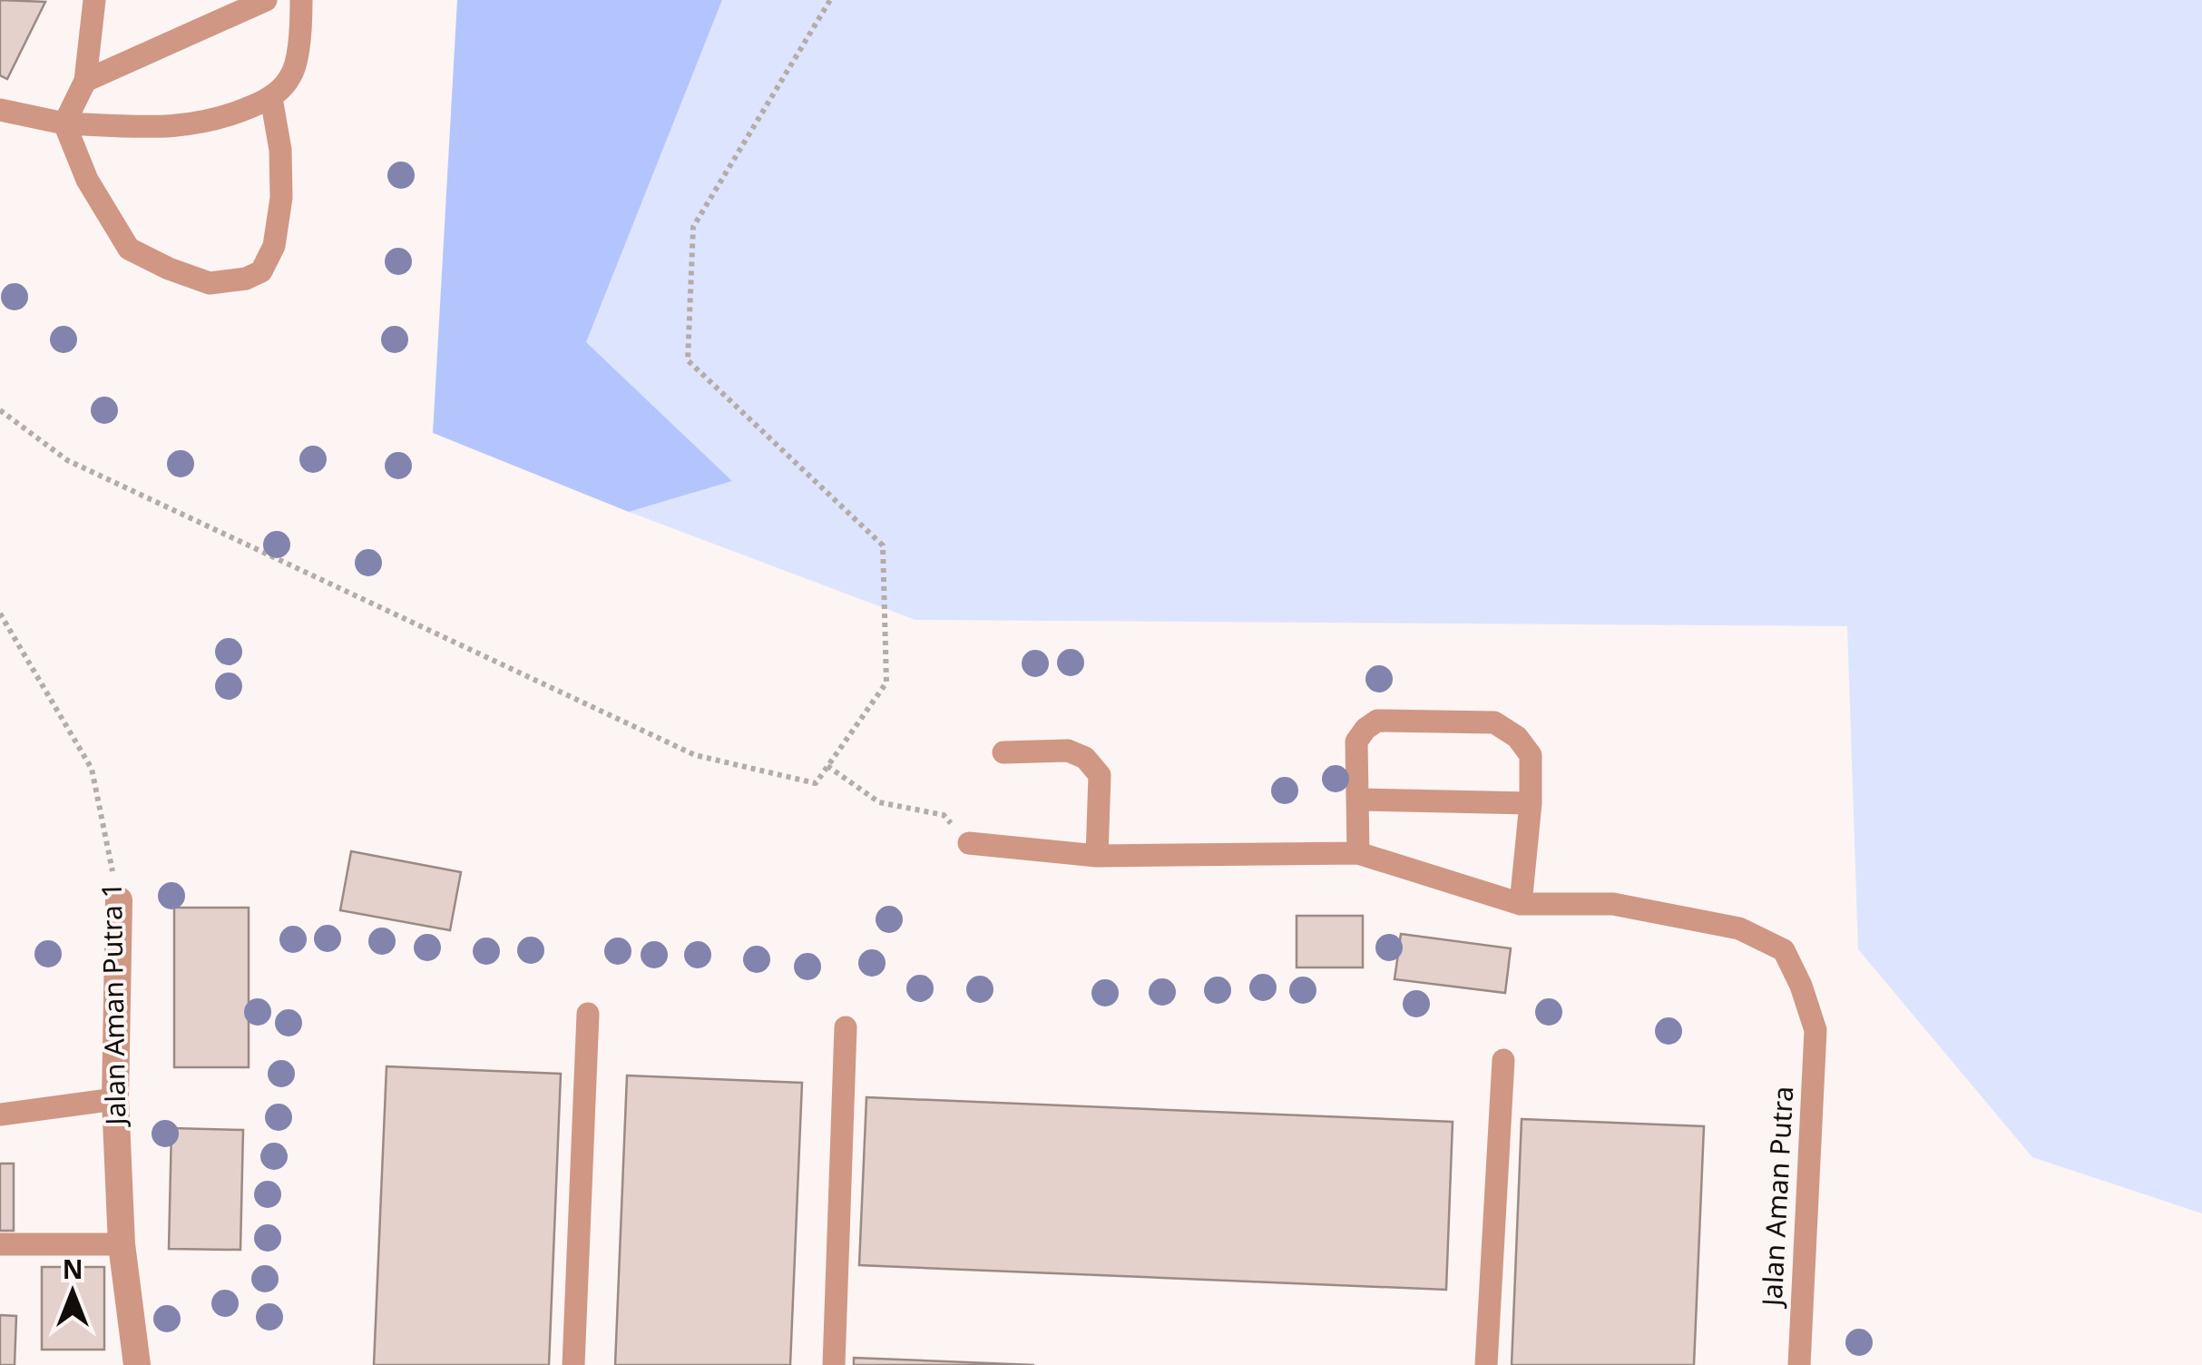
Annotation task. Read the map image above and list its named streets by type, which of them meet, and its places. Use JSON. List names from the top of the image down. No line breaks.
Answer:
{"streets":{"street":["Jalan Aman Putra 1"],"lane":["Jalan Aman Putra"]},"north":"top"}
